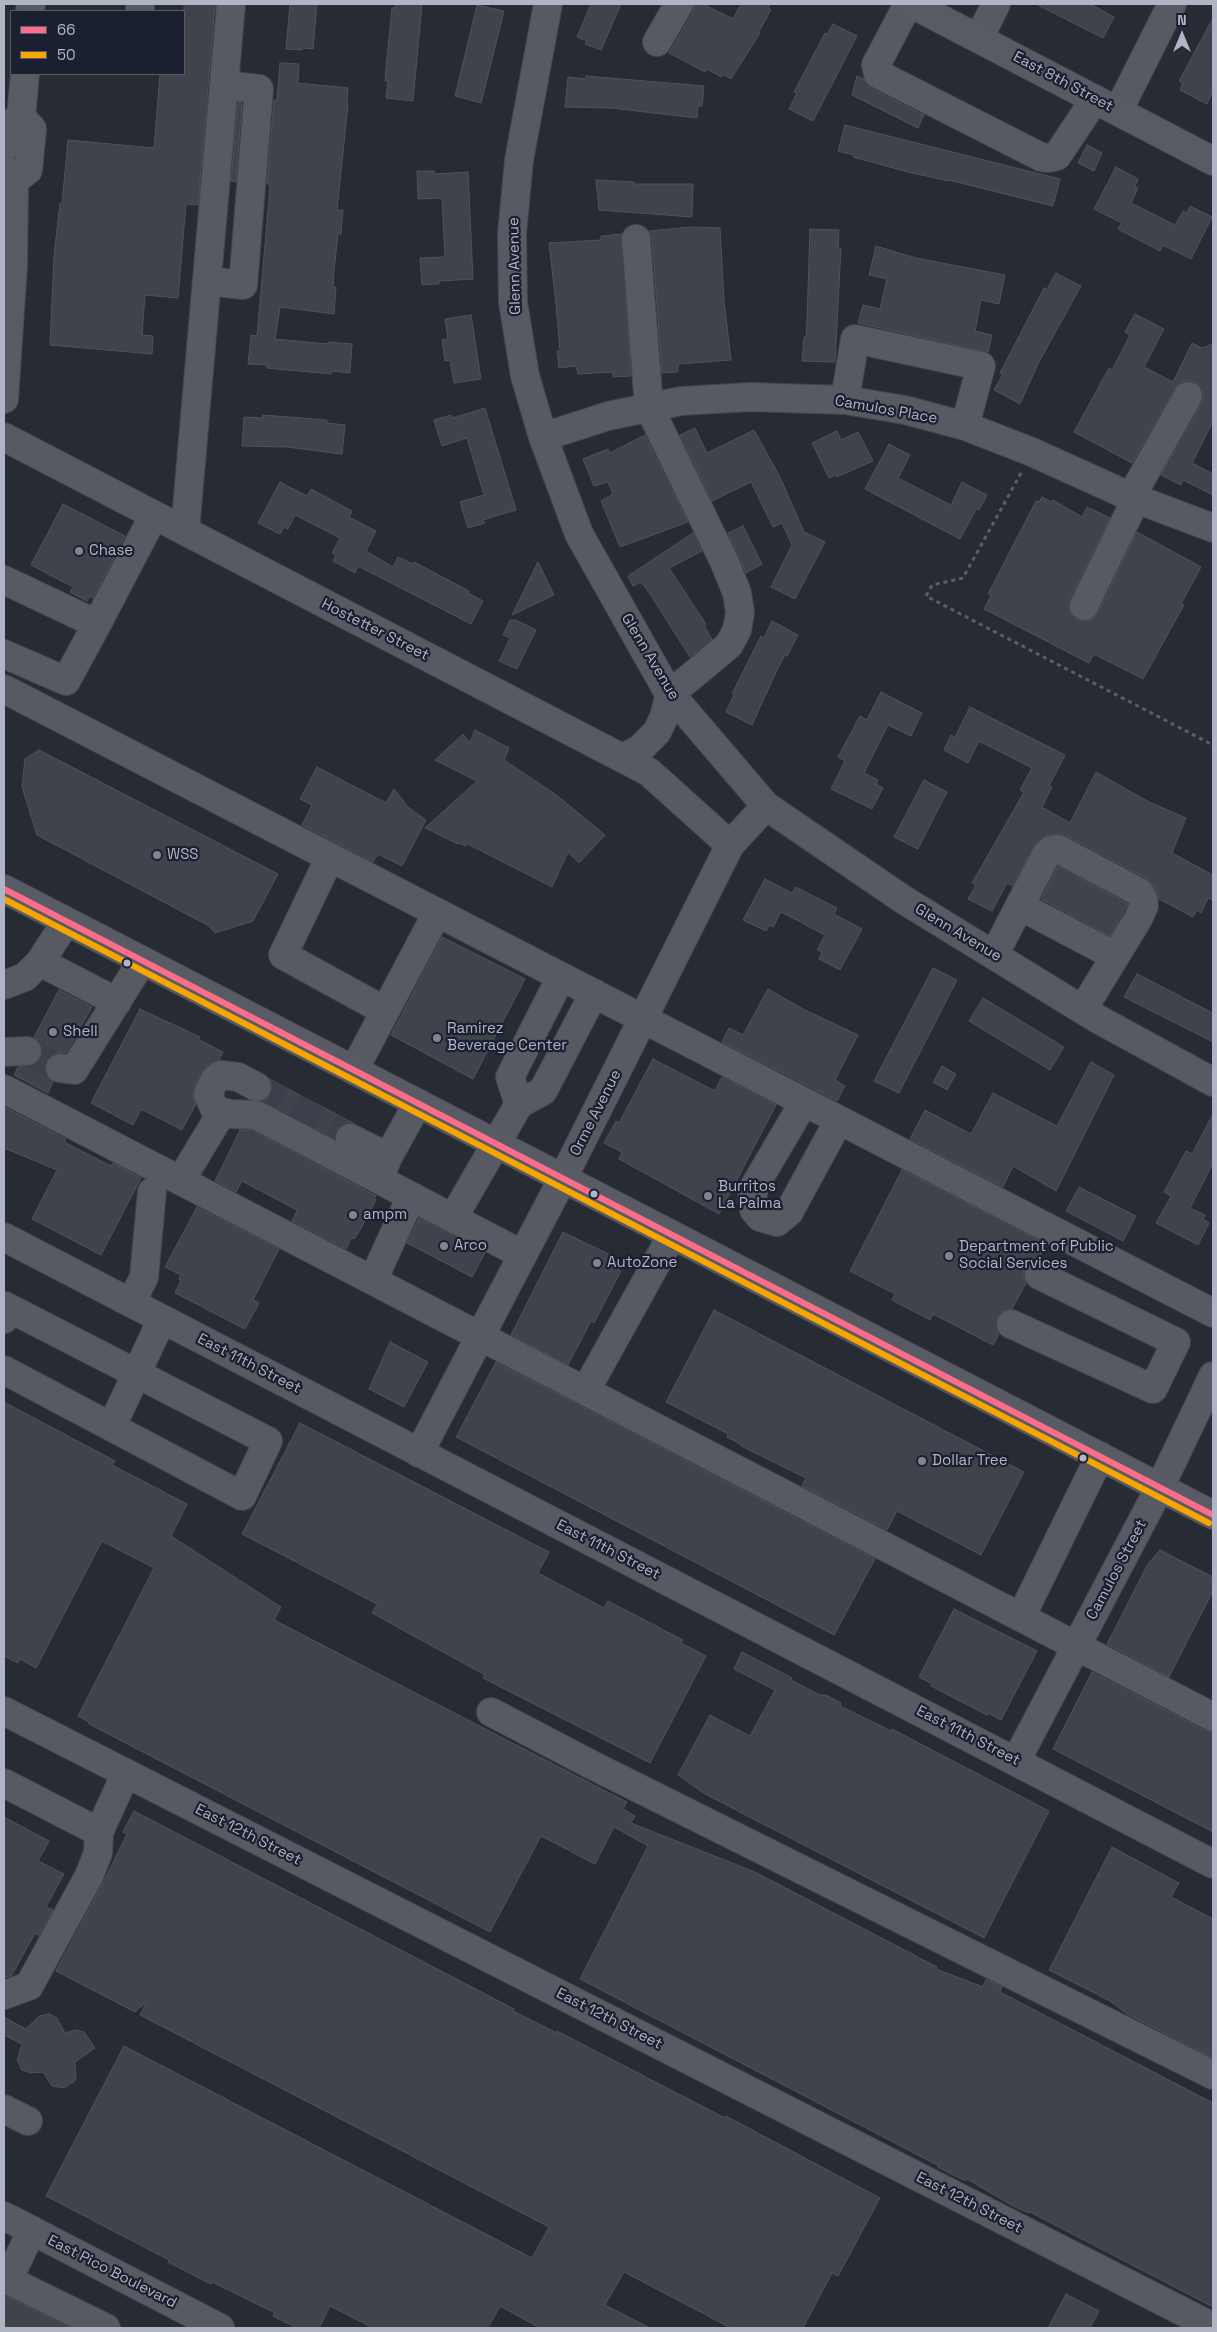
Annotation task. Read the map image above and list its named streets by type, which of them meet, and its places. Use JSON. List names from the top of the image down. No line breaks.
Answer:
{"streets":{"main road":["East 8th Street"],"street":["Glenn Avenue","Camulos Place","Hostetter Street","Orme Avenue","East 11th Street","Camulos Street","East 12th Street","East Pico Boulevard"]},"crossings":[["Glenn Avenue","Camulos Place"],["Glenn Avenue","Orme Avenue"],["Hostetter Street","Orme Avenue"],["Orme Avenue","East 11th Street"],["East 11th Street","Camulos Street"]],"places":["Chase","WSS","Shell","Ramirez Beverage Center","Burritos La Palma","ampm","Arco","Department of Public Social Services","AutoZone","Dollar Tree"],"lines":["transit line 66","transit line 50"],"legend":["66","50"],"north":"top"}
